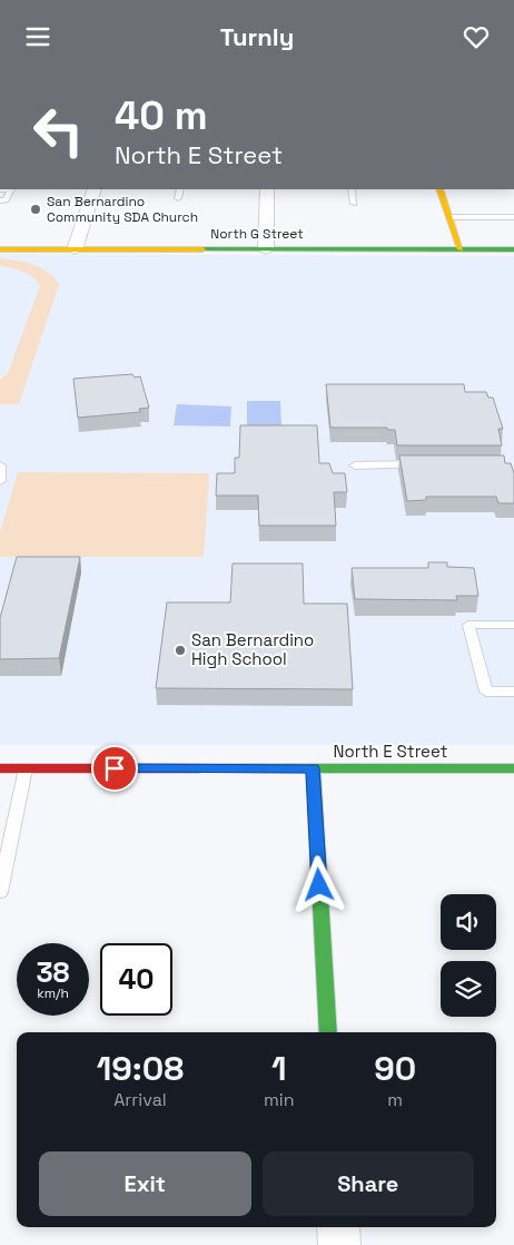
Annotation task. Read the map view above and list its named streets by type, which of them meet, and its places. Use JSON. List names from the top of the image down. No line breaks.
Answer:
{"streets":{"street":["North G Street","North E Street"]},"places":["San Bernardino Community SDA Church","San Bernardino High School"],"page":{"header":"Turnly","turn":["40 m","North E Street"],"speed":"38 km/h","limit":"40","eta":["19:08","Arrival","1","min","90","m"],"buttons":["Exit","Share"]}}
